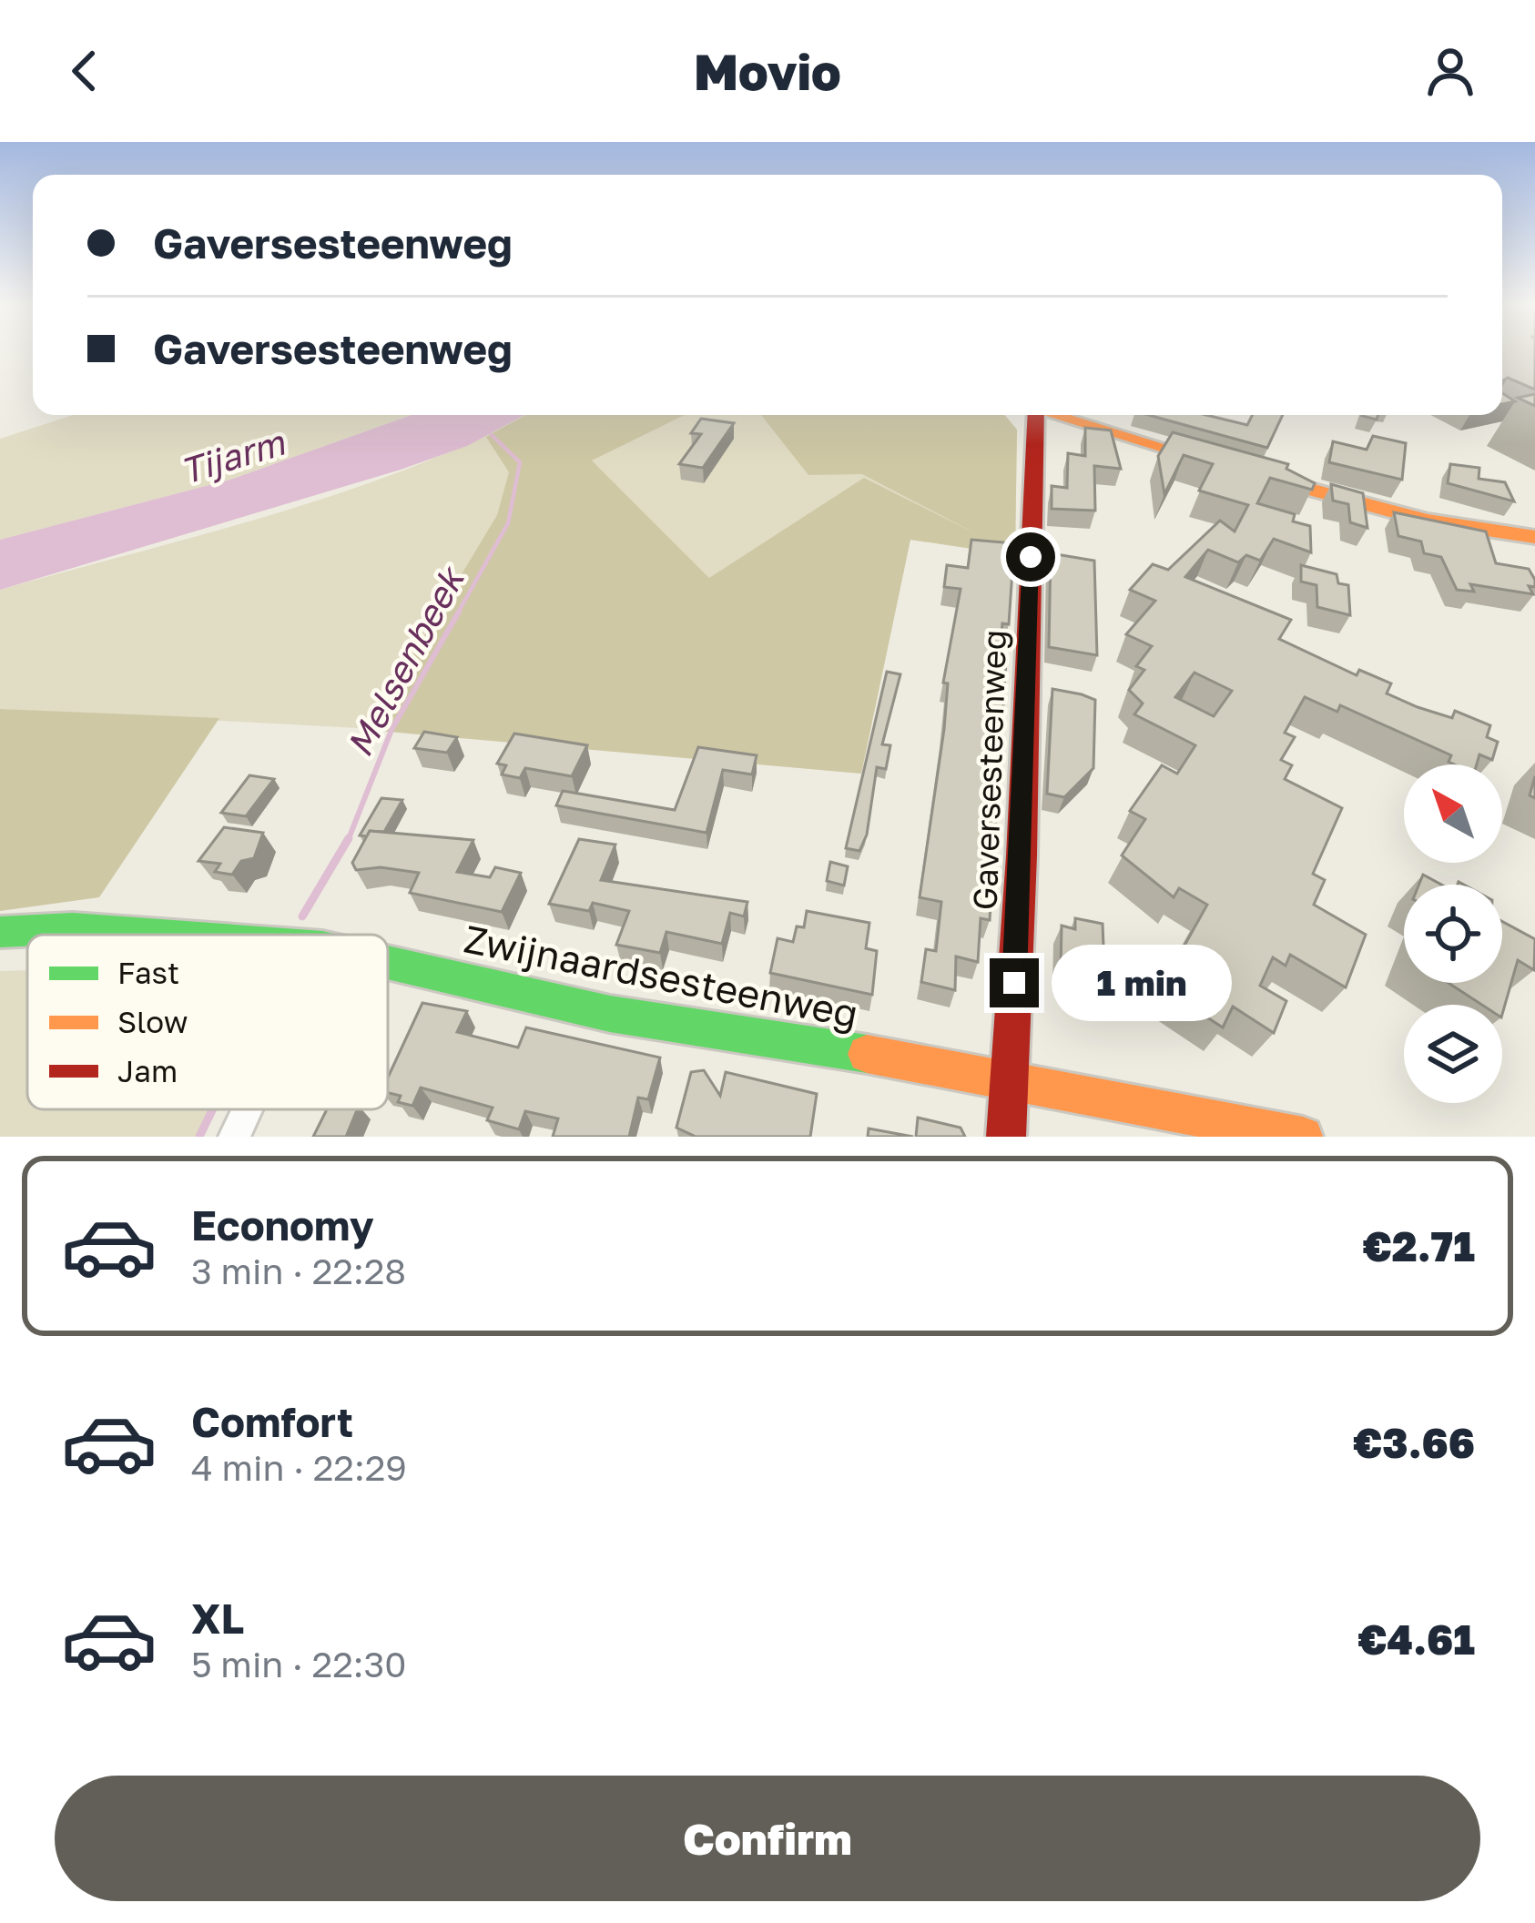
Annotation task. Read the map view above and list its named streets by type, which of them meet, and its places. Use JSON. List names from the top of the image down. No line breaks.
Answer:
{"streets":{"street":["Gaversesteenweg","Zwijnaardsesteenweg"]},"crossings":[["Gaversesteenweg","Zwijnaardsesteenweg"]],"water":["Tijarm","Melsenbeek"],"legend":["Fast","Slow","Jam"],"north":"top left","page":{"header":"Movio","banner":["Gaversesteenweg","Gaversesteenweg"],"bubble":"1 min","list":[{"name":"Economy","note":"3 min · 22:28","value":"€2.71"},{"name":"Comfort","note":"4 min · 22:29","value":"€3.66"},{"name":"XL","note":"5 min · 22:30","value":"€4.61"}],"buttons":"Confirm"}}
